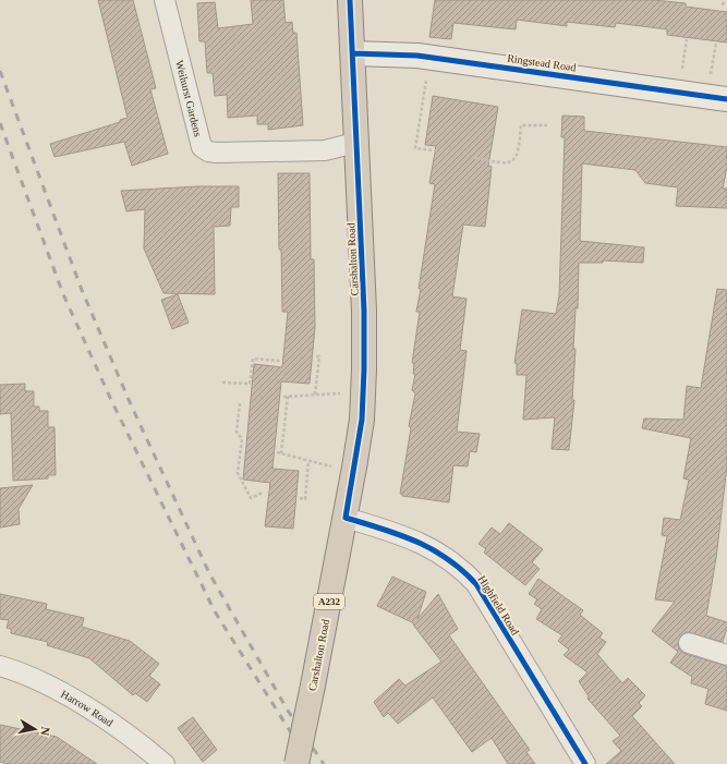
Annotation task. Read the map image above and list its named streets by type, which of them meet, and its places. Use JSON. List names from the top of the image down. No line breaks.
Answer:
{"streets":{"highway":["Carshalton Road","A232"],"street":["Ringstead Road","Weihurst Gardens","Highfield Road","Harrow Road"]},"crossings":[["Ringstead Road","Carshalton Road"],["Weihurst Gardens","Carshalton Road"],["Carshalton Road","Highfield Road"]],"north":"right"}
